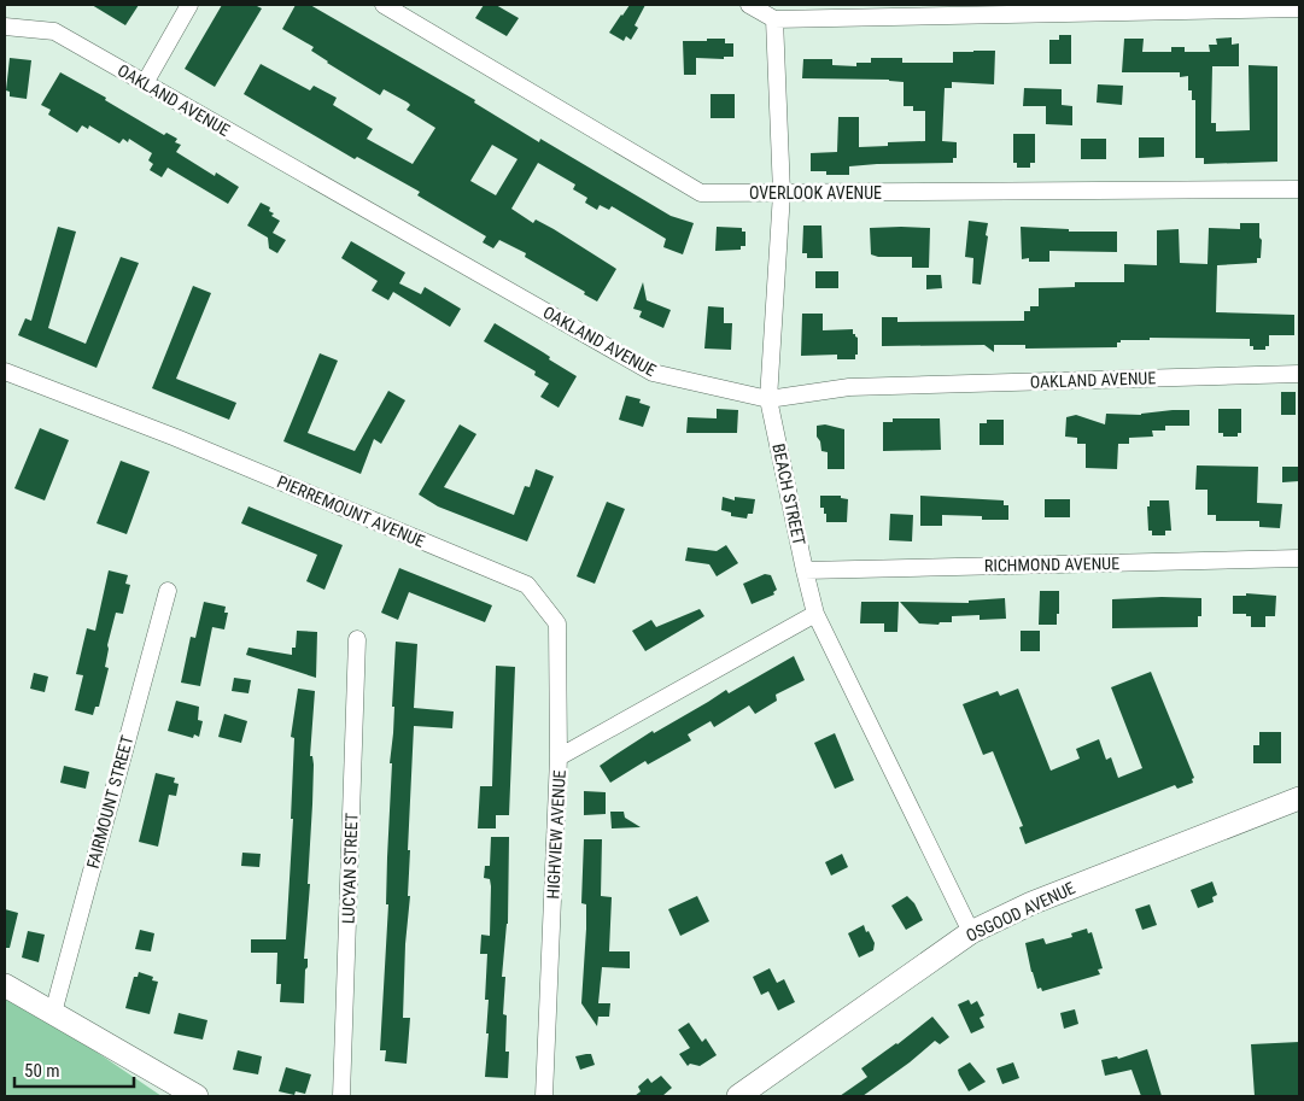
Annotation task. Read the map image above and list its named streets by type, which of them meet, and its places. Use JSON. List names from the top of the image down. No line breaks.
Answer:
{"streets":{"street":["OAKLAND AVENUE","OVERLOOK AVENUE","BEACH STREET","PIERREMOUNT AVENUE","RICHMOND AVENUE","FAIRMOUNT STREET","HIGHVIEW AVENUE","LUCYAN STREET","OSGOOD AVENUE"]},"crossings":[["OAKLAND AVENUE","BEACH STREET"],["OVERLOOK AVENUE","BEACH STREET"],["BEACH STREET","RICHMOND AVENUE"],["BEACH STREET","HIGHVIEW AVENUE"],["BEACH STREET","OSGOOD AVENUE"],["PIERREMOUNT AVENUE","HIGHVIEW AVENUE"]],"scale_bar":"50 m"}
